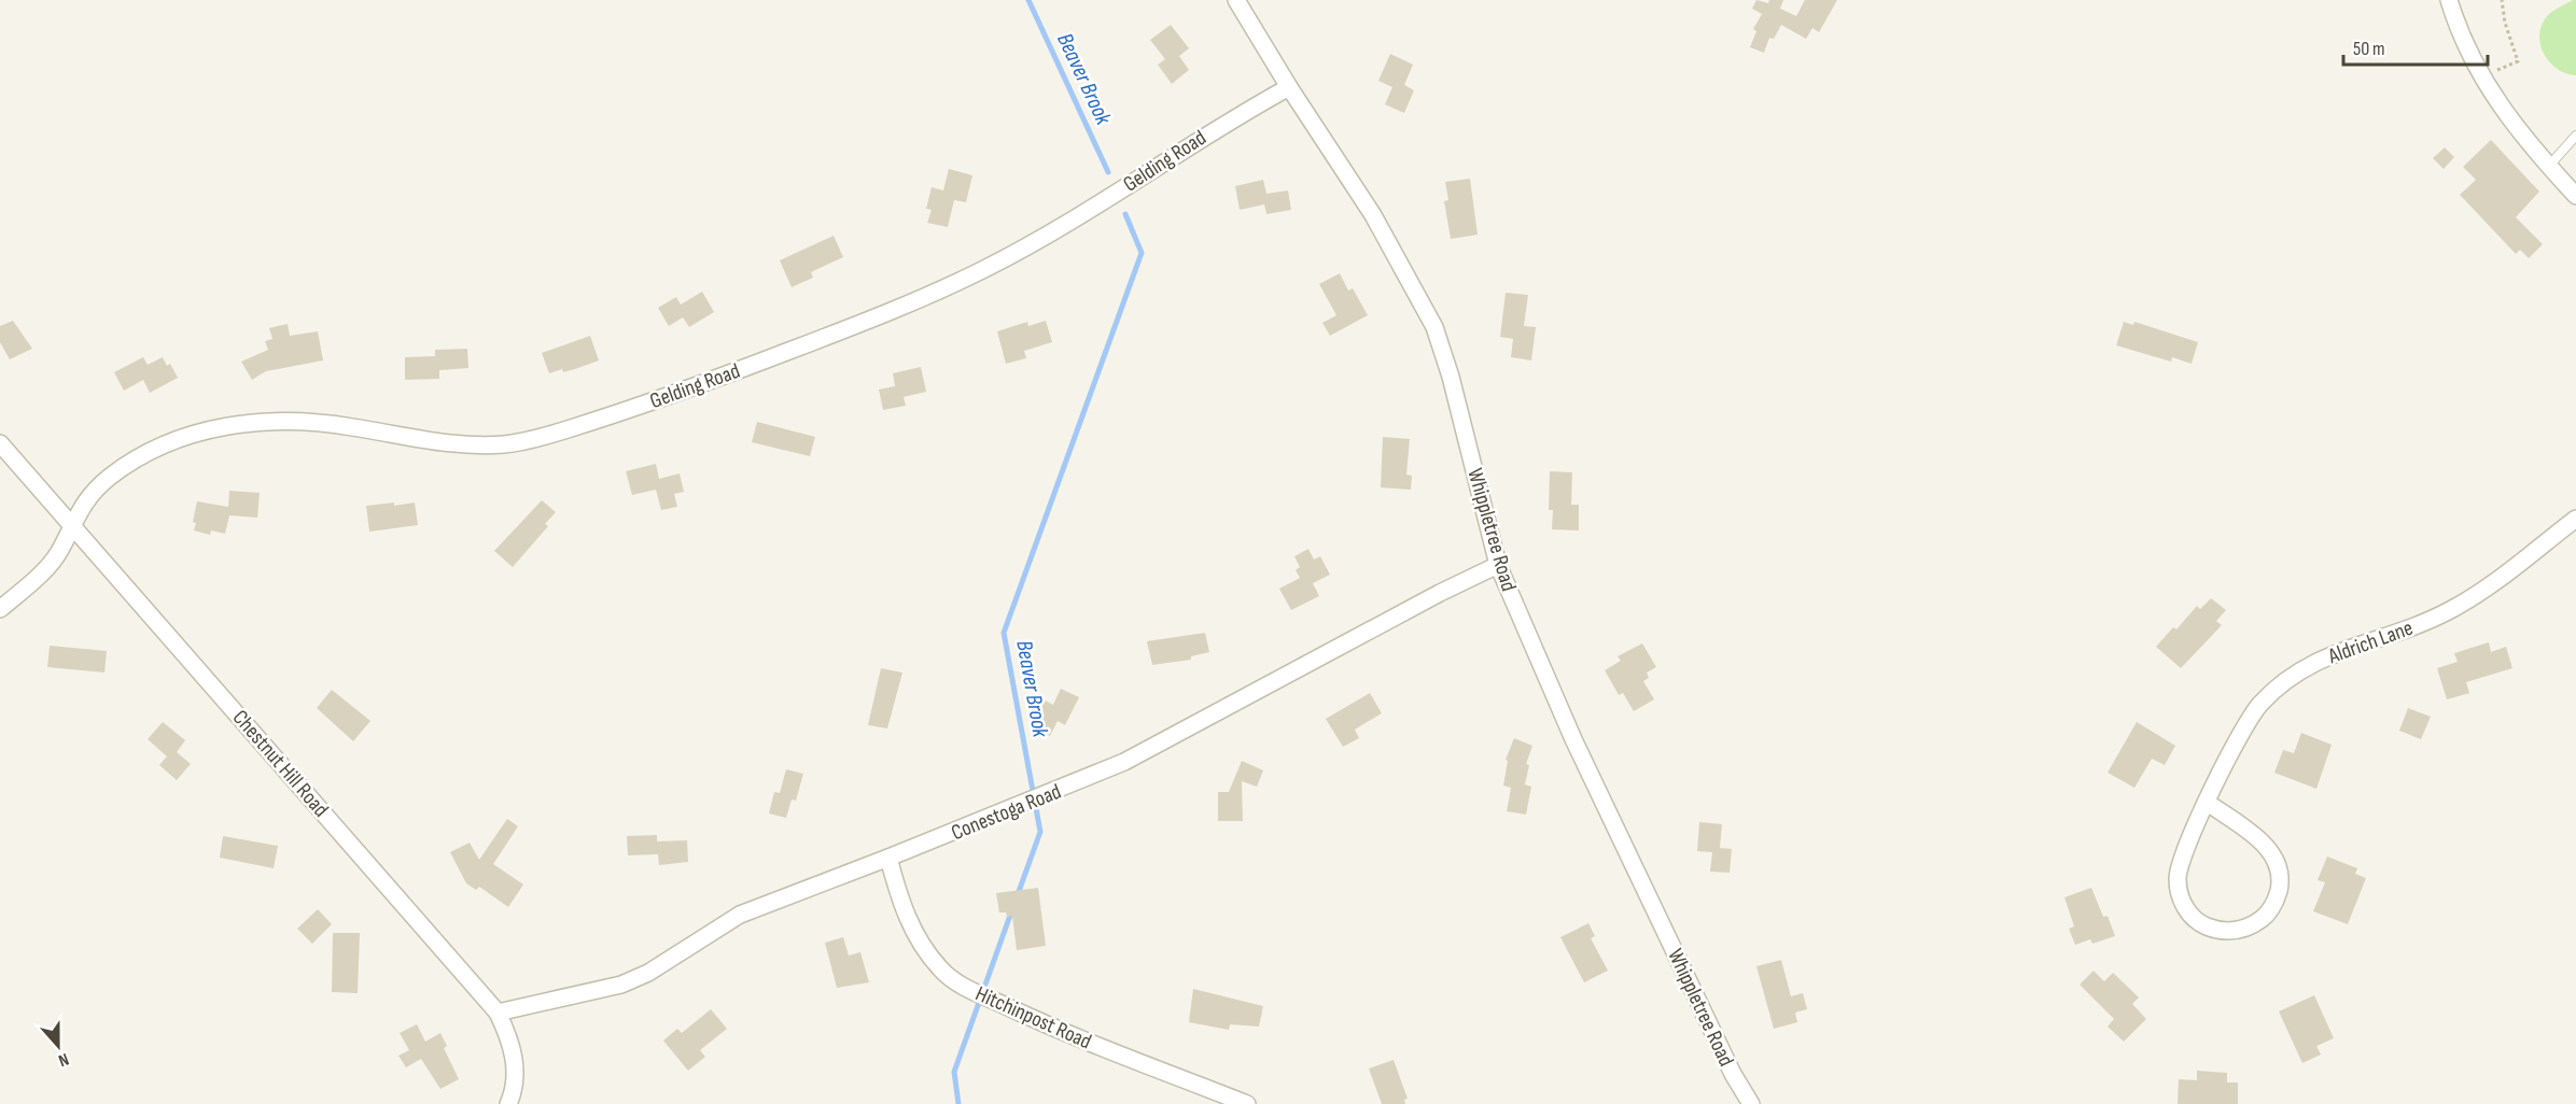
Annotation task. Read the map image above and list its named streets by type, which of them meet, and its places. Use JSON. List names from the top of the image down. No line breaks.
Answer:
{"streets":{"street":["Gelding Road","Whippletree Road","Aldrich Lane","Chestnut Hill Road","Conestoga Road","Hitchinpost Road"]},"crossings":[["Gelding Road","Whippletree Road"],["Gelding Road","Chestnut Hill Road"],["Whippletree Road","Conestoga Road"],["Chestnut Hill Road","Conestoga Road"],["Conestoga Road","Hitchinpost Road"]],"water":["Beaver Brook"],"scale_bar":"50 m","north":"bottom"}
